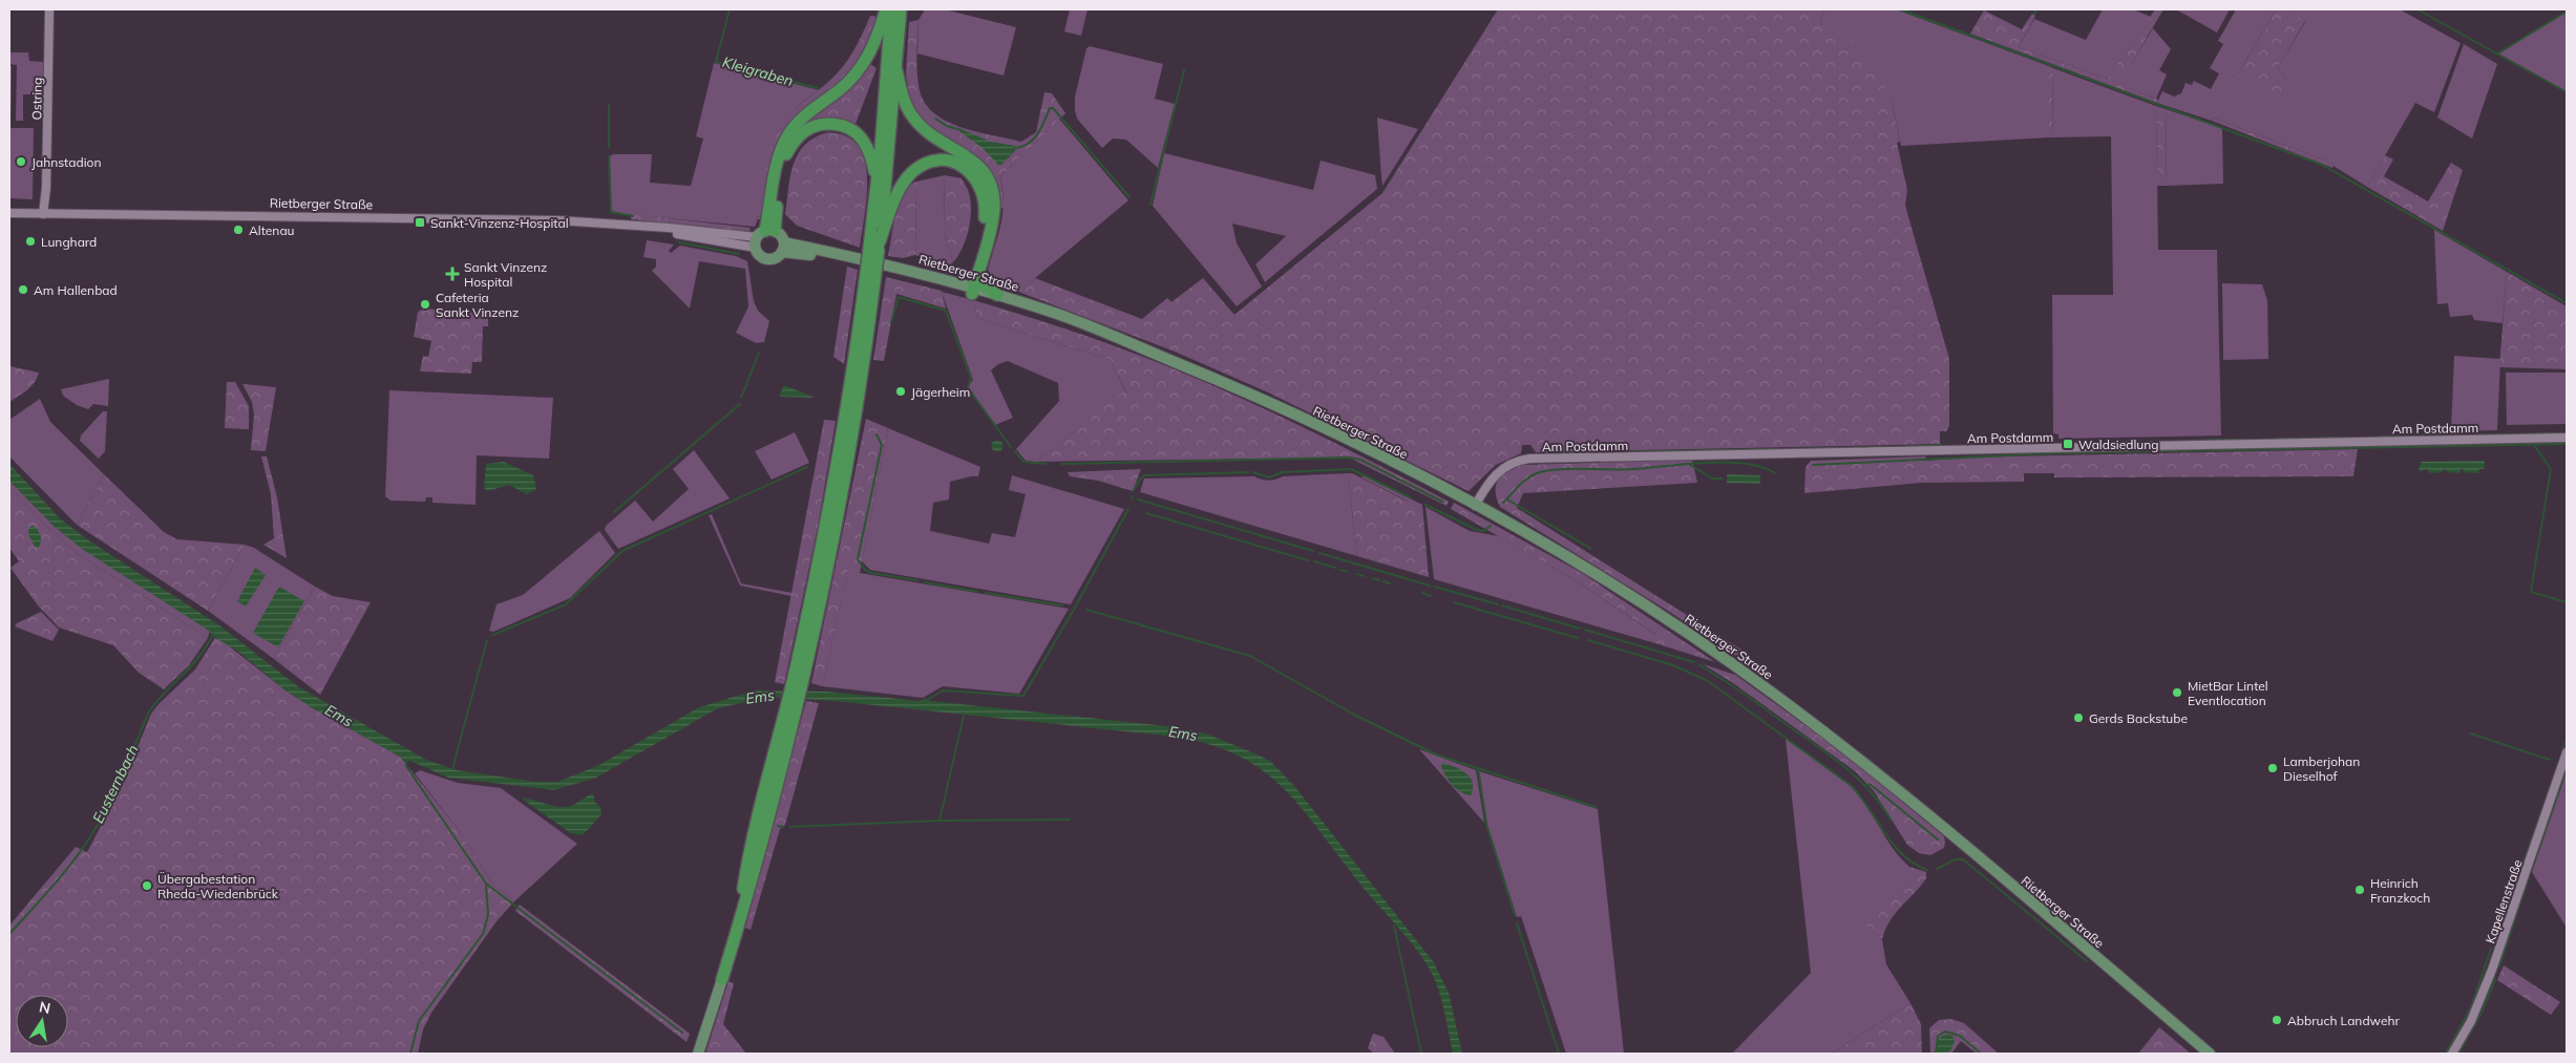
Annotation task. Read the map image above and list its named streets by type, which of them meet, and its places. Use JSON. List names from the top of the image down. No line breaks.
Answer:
{"streets":{"main road":["Rietberger Straße"],"street":["Ostring","Am Postdamm","Kapellenstraße"]},"crossings":[["Ostring","Rietberger Straße"],["Rietberger Straße","Am Postdamm"]],"water":["Kleigraben","Ems","Eusternbach"],"places":{"other":["Jahnstadion","Altenau","Lunghard","Am Hallenbad","Cafeteria Sankt Vinzenz","Jägerheim","MietBar Lintel Eventlocation","Gerds Backstube","Lamberjohan Dieselhof","Übergabestation Rheda-Wiedenbrück","Heinrich Franzkoch","Abbruch Landwehr"],"transit":["Sankt-Vinzenz-Hospital","Waldsiedlung"],"health":["Sankt Vinzenz Hospital"]},"north":"top"}
